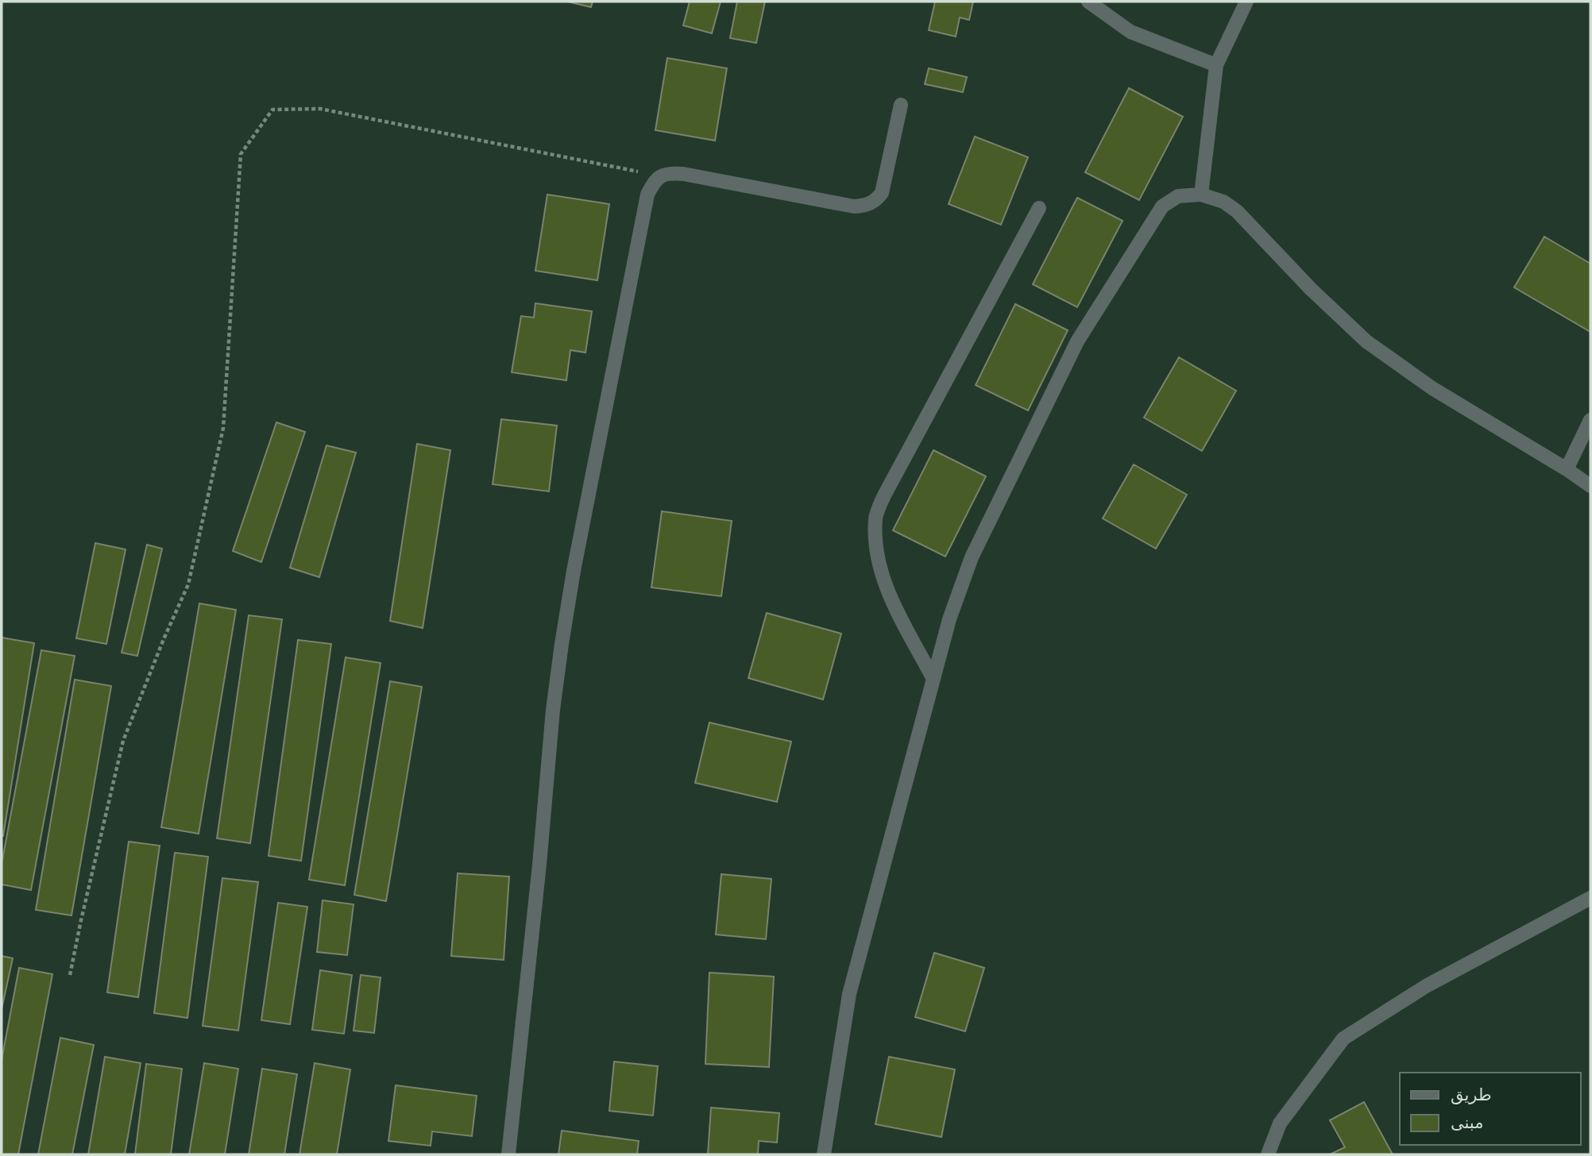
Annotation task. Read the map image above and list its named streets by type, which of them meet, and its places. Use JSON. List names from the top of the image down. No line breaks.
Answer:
{"legend":["طريق","مبنى"]}
